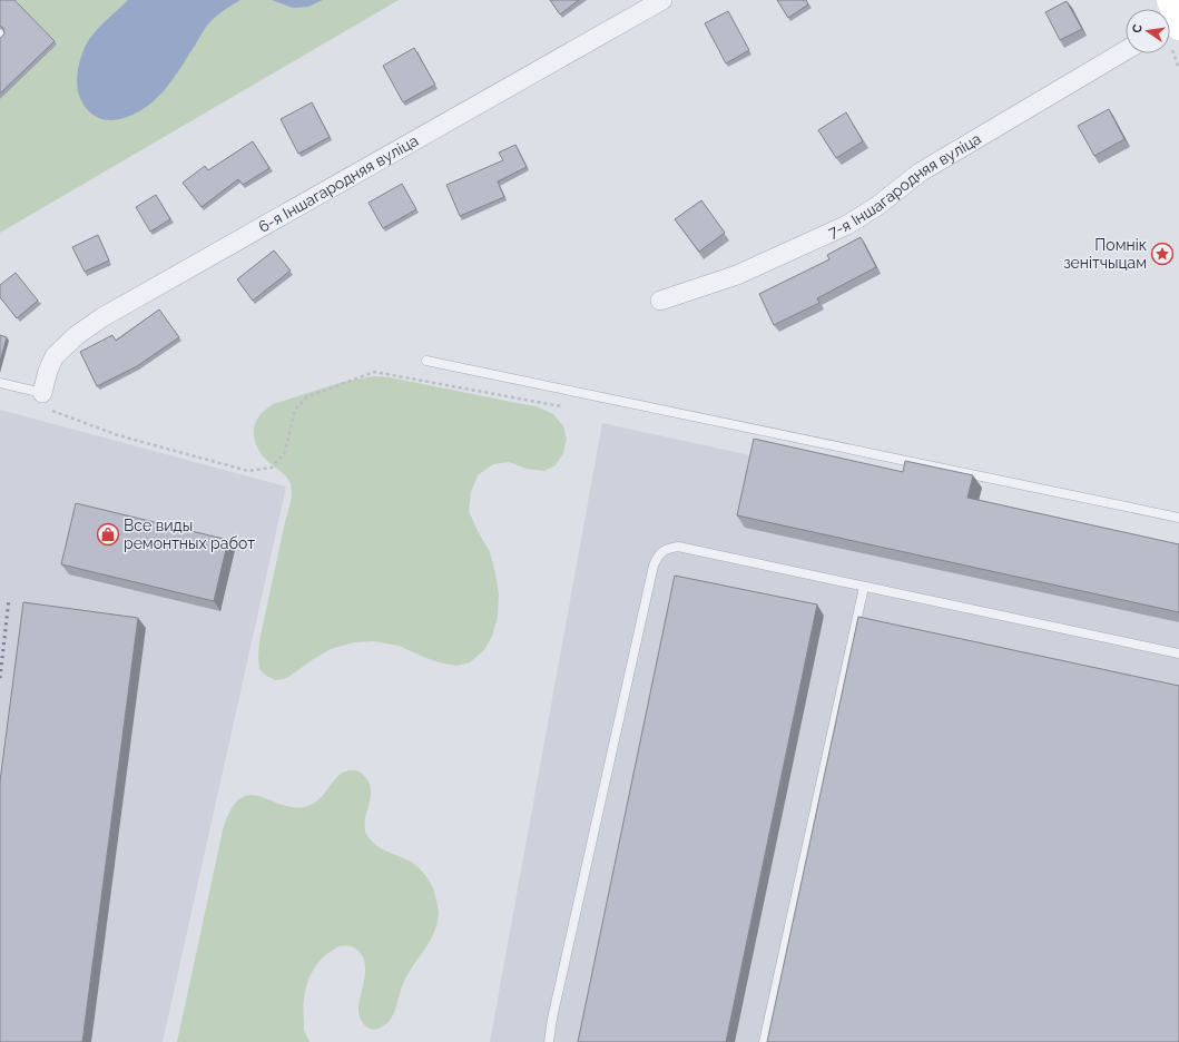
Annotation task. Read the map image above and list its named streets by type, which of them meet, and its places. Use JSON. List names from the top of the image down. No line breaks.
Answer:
{"streets":{"street":["6-я Іншагародняя вуліца","7-я Іншагародняя вуліца"]},"places":{"place":["Помнік зенітчыцам"],"shop":["Все виды ремонтных работ"]},"north":"left"}
